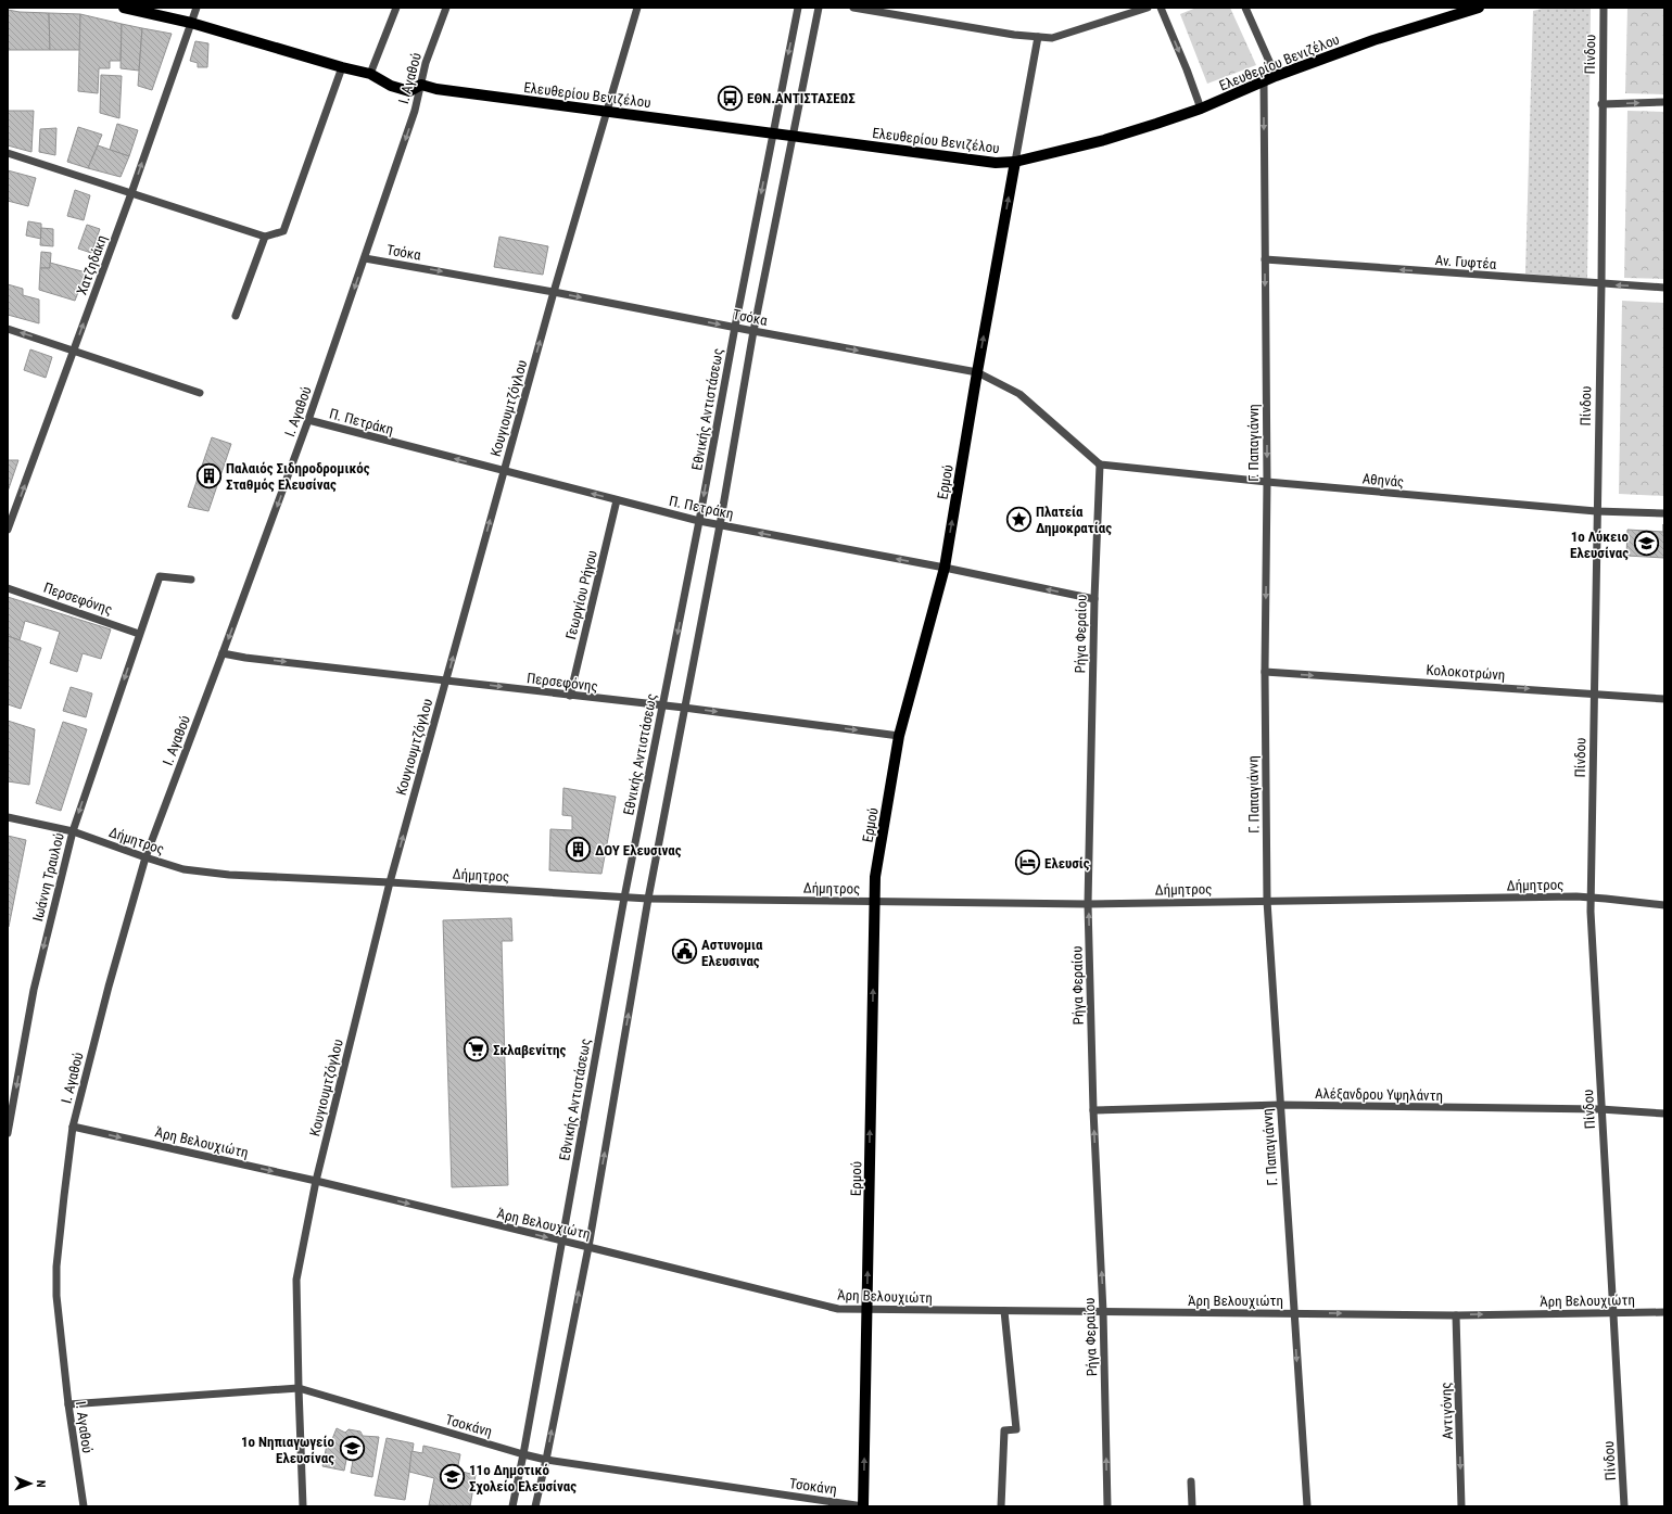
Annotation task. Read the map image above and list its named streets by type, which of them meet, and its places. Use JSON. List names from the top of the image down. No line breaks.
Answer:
{"streets":{"main road":["Ελευθερίου Βενιζέλου","Ερμού"],"street":["Πίνδου","Ι. Αγαθού","Τσόκα","Αν. Γυφτέα","Χατζηδάκη","Κουγιουμτζόγλου","Εθνικής Αντιστάσεως","Π. Πετράκη","Γ. Παπαγιάννη","Αθηνάς","Γεωργίου Ρήγου","Περσεφόνης","Ρήγα Φεραίου","Κολοκοτρώνη","Δήμητρος","Ιωάννη Τραυλού","Αλέξανδρου Υψηλάντη","Άρη Βελουχιώτη","Αντιγόνης","Τσοκάνη"]},"crossings":[["Πίνδου","Αν. Γυφτέα"],["Πίνδου","Αθηνάς"],["Πίνδου","Κολοκοτρώνη"],["Πίνδου","Δήμητρος"],["Πίνδου","Αλέξανδρου Υψηλάντη"],["Πίνδου","Άρη Βελουχιώτη"],["Ελευθερίου Βενιζέλου","Ι. Αγαθού"],["Ελευθερίου Βενιζέλου","Κουγιουμτζόγλου"],["Ελευθερίου Βενιζέλου","Εθνικής Αντιστάσεως"],["Ελευθερίου Βενιζέλου","Γ. Παπαγιάννη"],["Ελευθερίου Βενιζέλου","Ερμού"],["Ι. Αγαθού","Τσόκα"],["Ι. Αγαθού","Π. Πετράκη"],["Ι. Αγαθού","Περσεφόνης"],["Ι. Αγαθού","Δήμητρος"],["Ι. Αγαθού","Άρη Βελουχιώτη"],["Ι. Αγαθού","Τσοκάνη"],["Τσόκα","Κουγιουμτζόγλου"],["Τσόκα","Εθνικής Αντιστάσεως"],["Τσόκα","Αθηνάς"],["Τσόκα","Ερμού"],["Τσόκα","Ρήγα Φεραίου"],["Αν. Γυφτέα","Γ. Παπαγιάννη"],["Κουγιουμτζόγλου","Π. Πετράκη"],["Κουγιουμτζόγλου","Περσεφόνης"],["Κουγιουμτζόγλου","Δήμητρος"],["Κουγιουμτζόγλου","Άρη Βελουχιώτη"],["Κουγιουμτζόγλου","Τσοκάνη"],["Εθνικής Αντιστάσεως","Π. Πετράκη"],["Εθνικής Αντιστάσεως","Περσεφόνης"],["Εθνικής Αντιστάσεως","Δήμητρος"],["Εθνικής Αντιστάσεως","Άρη Βελουχιώτη"],["Εθνικής Αντιστάσεως","Τσοκάνη"],["Π. Πετράκη","Ερμού"],["Π. Πετράκη","Γεωργίου Ρήγου"],["Π. Πετράκη","Ρήγα Φεραίου"],["Γ. Παπαγιάννη","Αθηνάς"],["Γ. Παπαγιάννη","Κολοκοτρώνη"],["Γ. Παπαγιάννη","Δήμητρος"],["Γ. Παπαγιάννη","Αλέξανδρου Υψηλάντη"],["Γ. Παπαγιάννη","Άρη Βελουχιώτη"],["Αθηνάς","Ρήγα Φεραίου"],["Ερμού","Περσεφόνης"],["Ερμού","Δήμητρος"],["Ερμού","Άρη Βελουχιώτη"],["Ερμού","Τσοκάνη"],["Γεωργίου Ρήγου","Περσεφόνης"],["Περσεφόνης","Ιωάννη Τραυλού"],["Ρήγα Φεραίου","Δήμητρος"],["Ρήγα Φεραίου","Αλέξανδρου Υψηλάντη"],["Ρήγα Φεραίου","Άρη Βελουχιώτη"],["Δήμητρος","Ιωάννη Τραυλού"],["Άρη Βελουχιώτη","Αντιγόνης"]],"one_way":["Ι. Αγαθού","Τσόκα","Αν. Γυφτέα","Χατζηδάκη","Κουγιουμτζόγλου","Π. Πετράκη","Γ. Παπαγιάννη","Ερμού","Περσεφόνης","Ρήγα Φεραίου","Κολοκοτρώνη","Ιωάννη Τραυλού","Άρη Βελουχιώτη","Αντιγόνης"],"places":{"bus stop":["ΕΘΝ.ΑΝΤΙΣΤΑΣΕΩΣ"],"building":["Παλαιός Σιδηροδρομικός Σταθμός Ελευσίνας","ΔΟΥ Ελευσινας"],"place":["Πλατεία Δημοκρατίας"],"school or university":["1ο Λύκειο Ελευσίνας","1ο Νηπιαγωγείο Ελευσίνας","11ο Δημοτικό Σχολείο Ελευσίνας"],"hotel":["Ελευσίς"],"public building":["Αστυνομια Ελευσινας"],"supermarket":["Σκλαβενίτης"]},"north":"right"}
